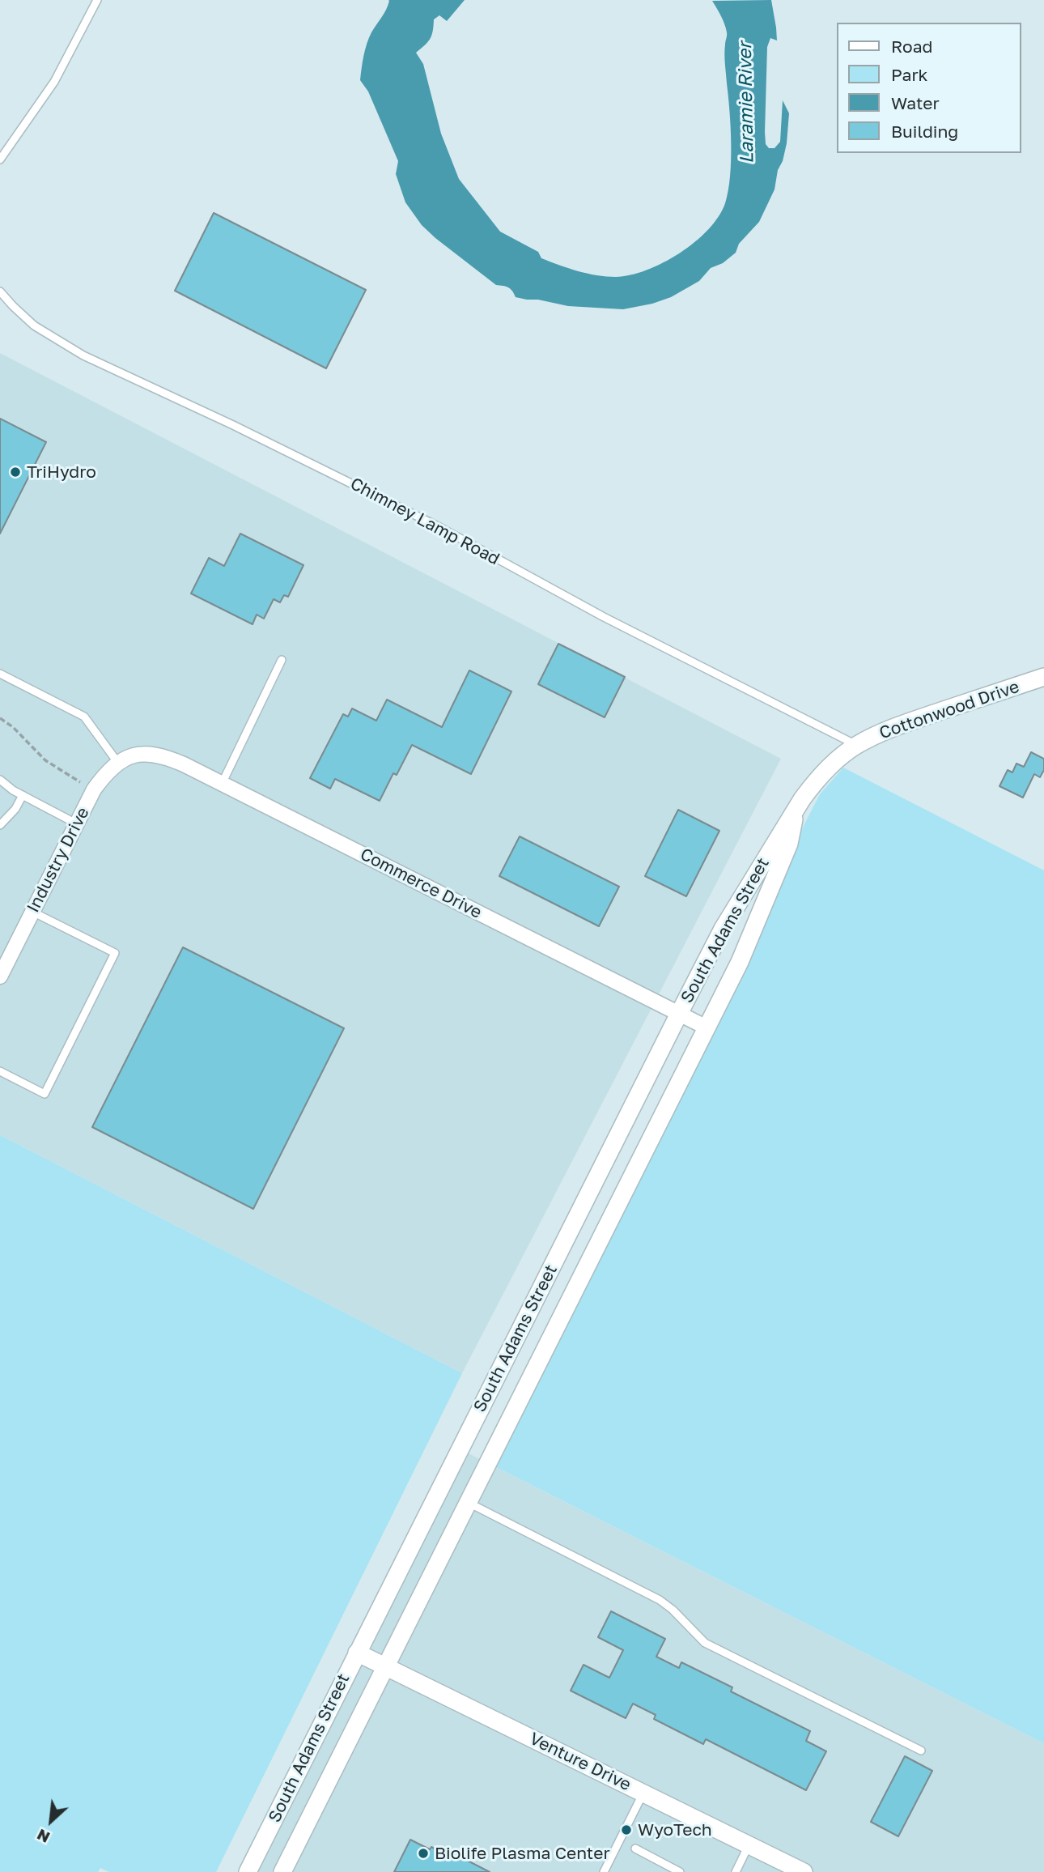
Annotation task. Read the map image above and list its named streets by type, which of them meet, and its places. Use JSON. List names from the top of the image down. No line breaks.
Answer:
{"streets":{"street":["Cottonwood Drive","Industry Drive","Commerce Drive","South Adams Street","Venture Drive"],"lane":["Chimney Lamp Road"]},"crossings":[["Chimney Lamp Road","Cottonwood Drive"],["Chimney Lamp Road","South Adams Street"],["Cottonwood Drive","South Adams Street"],["Industry Drive","Commerce Drive"],["Commerce Drive","South Adams Street"],["South Adams Street","Venture Drive"]],"water":["Laramie River"],"places":["TriHydro","WyoTech","Biolife Plasma Center"],"legend":["Road","Park","Water","Building"],"north":"bottom left"}
